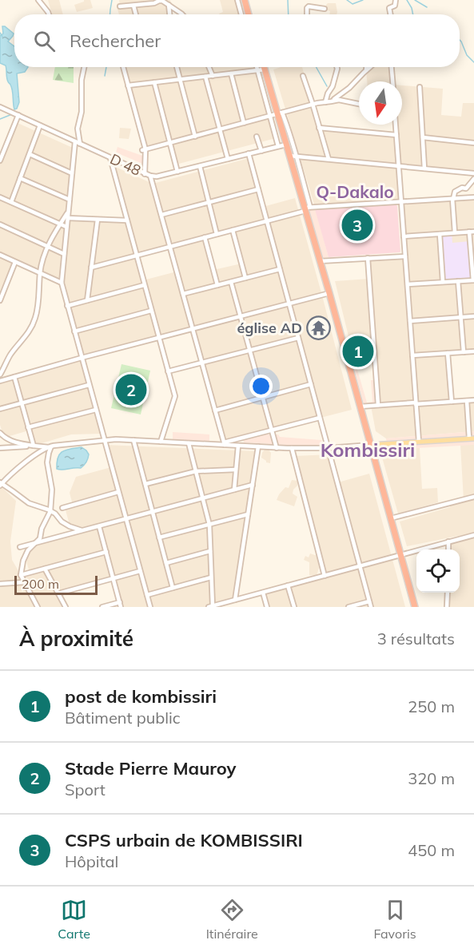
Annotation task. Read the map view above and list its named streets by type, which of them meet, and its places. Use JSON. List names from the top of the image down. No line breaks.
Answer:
{"streets":{"street":["D 48"]},"districts":["Q-Dakalo","Kombissiri"],"places":{"temple":["église AD"]},"scale_bar":"200 m","north":"bottom","page":{"search":"Rechercher","pins":["3","1","2"],"scale":"200 m","heading":["À proximité","3 résultats"],"list":[{"mark":"1","name":"post de kombissiri","note":"Bâtiment public","value":"250 m"},{"mark":"2","name":"Stade Pierre Mauroy","note":"Sport","value":"320 m"},{"mark":"3","name":"CSPS urbain de KOMBISSIRI","note":"Hôpital","value":"450 m"}],"nav":["Carte","Itinéraire","Favoris"]}}
